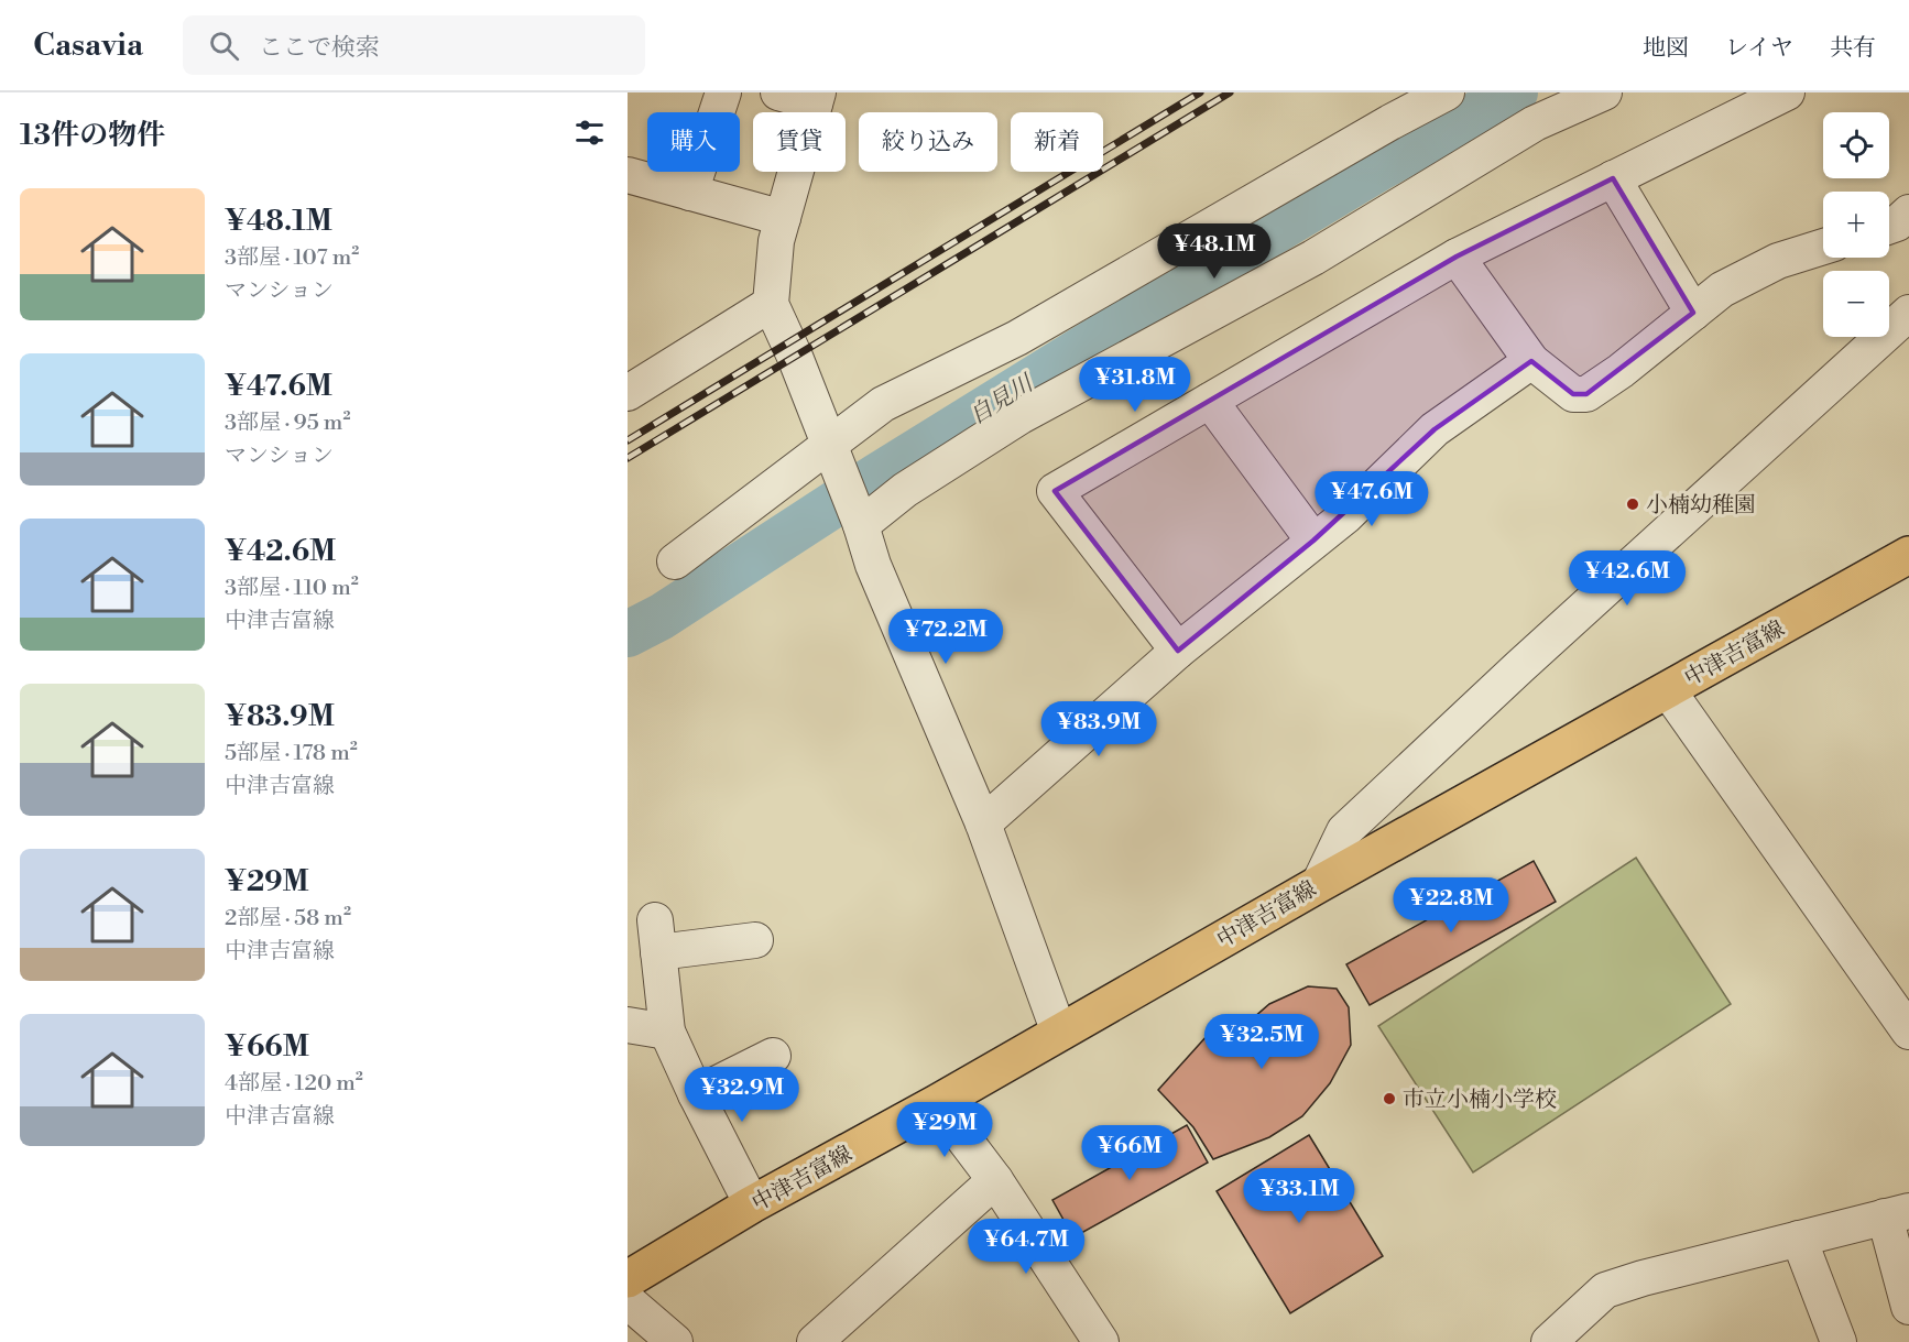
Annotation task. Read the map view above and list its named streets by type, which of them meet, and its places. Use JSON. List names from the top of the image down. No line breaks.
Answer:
{"streets":{"main road":["中津吉富線"]},"water":["自見川"],"places":["小楠幼稚園","市立小楠小学校"],"page":{"header":"Casavia","search":"ここで検索","nav":["地図","レイヤ","共有"],"heading":"13件の物件","map_buttons":["+","−"],"chip":["購入","賃貸","絞り込み","新着"],"list":[{"name":"¥48.1M","note":"3部屋 · 107 m² · マンション"},{"name":"¥47.6M","note":"3部屋 · 95 m² · マンション"},{"name":"¥42.6M","note":"3部屋 · 110 m² · 中津吉富線"},{"name":"¥83.9M","note":"5部屋 · 178 m² · 中津吉富線"},{"name":"¥29M","note":"2部屋 · 58 m² · 中津吉富線"},{"name":"¥66M","note":"4部屋 · 120 m² · 中津吉富線"}],"price":["¥48.1M","¥31.8M","¥47.6M","¥42.6M","¥72.2M","¥83.9M","¥22.8M","¥32.5M","¥32.9M","¥29M","¥66M","¥33.1M","¥64.7M"]}}
